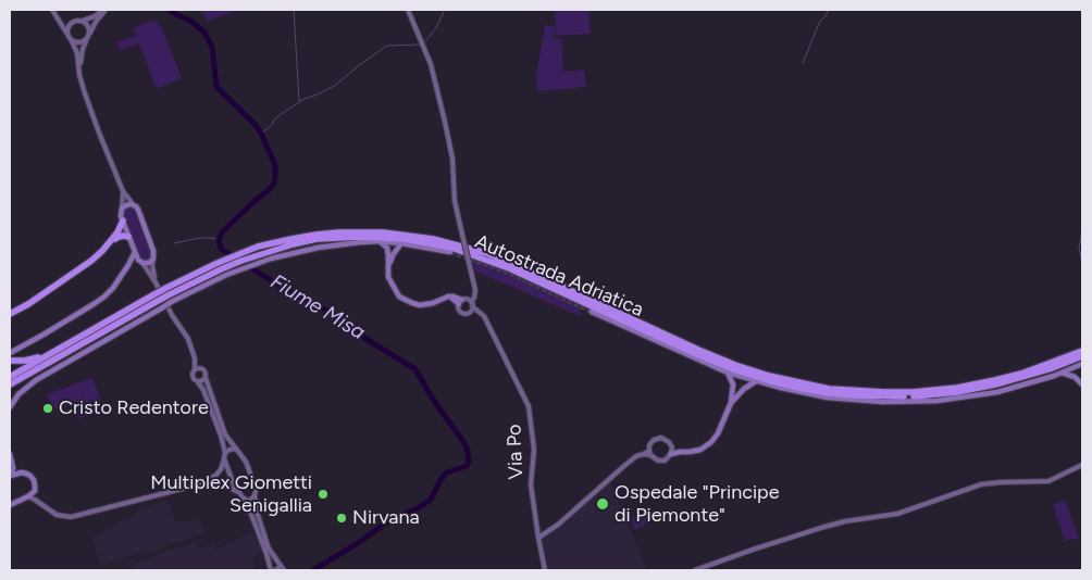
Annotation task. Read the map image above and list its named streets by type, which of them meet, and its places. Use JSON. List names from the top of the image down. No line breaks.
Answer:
{"streets":{"highway":["Autostrada Adriatica"],"main road":["Via Po"]},"water":["Fiume Misa"],"places":["Cristo Redentore","Multiplex Giometti Senigallia","Ospedale \"Principe di Piemonte\"","Nirvana"]}
